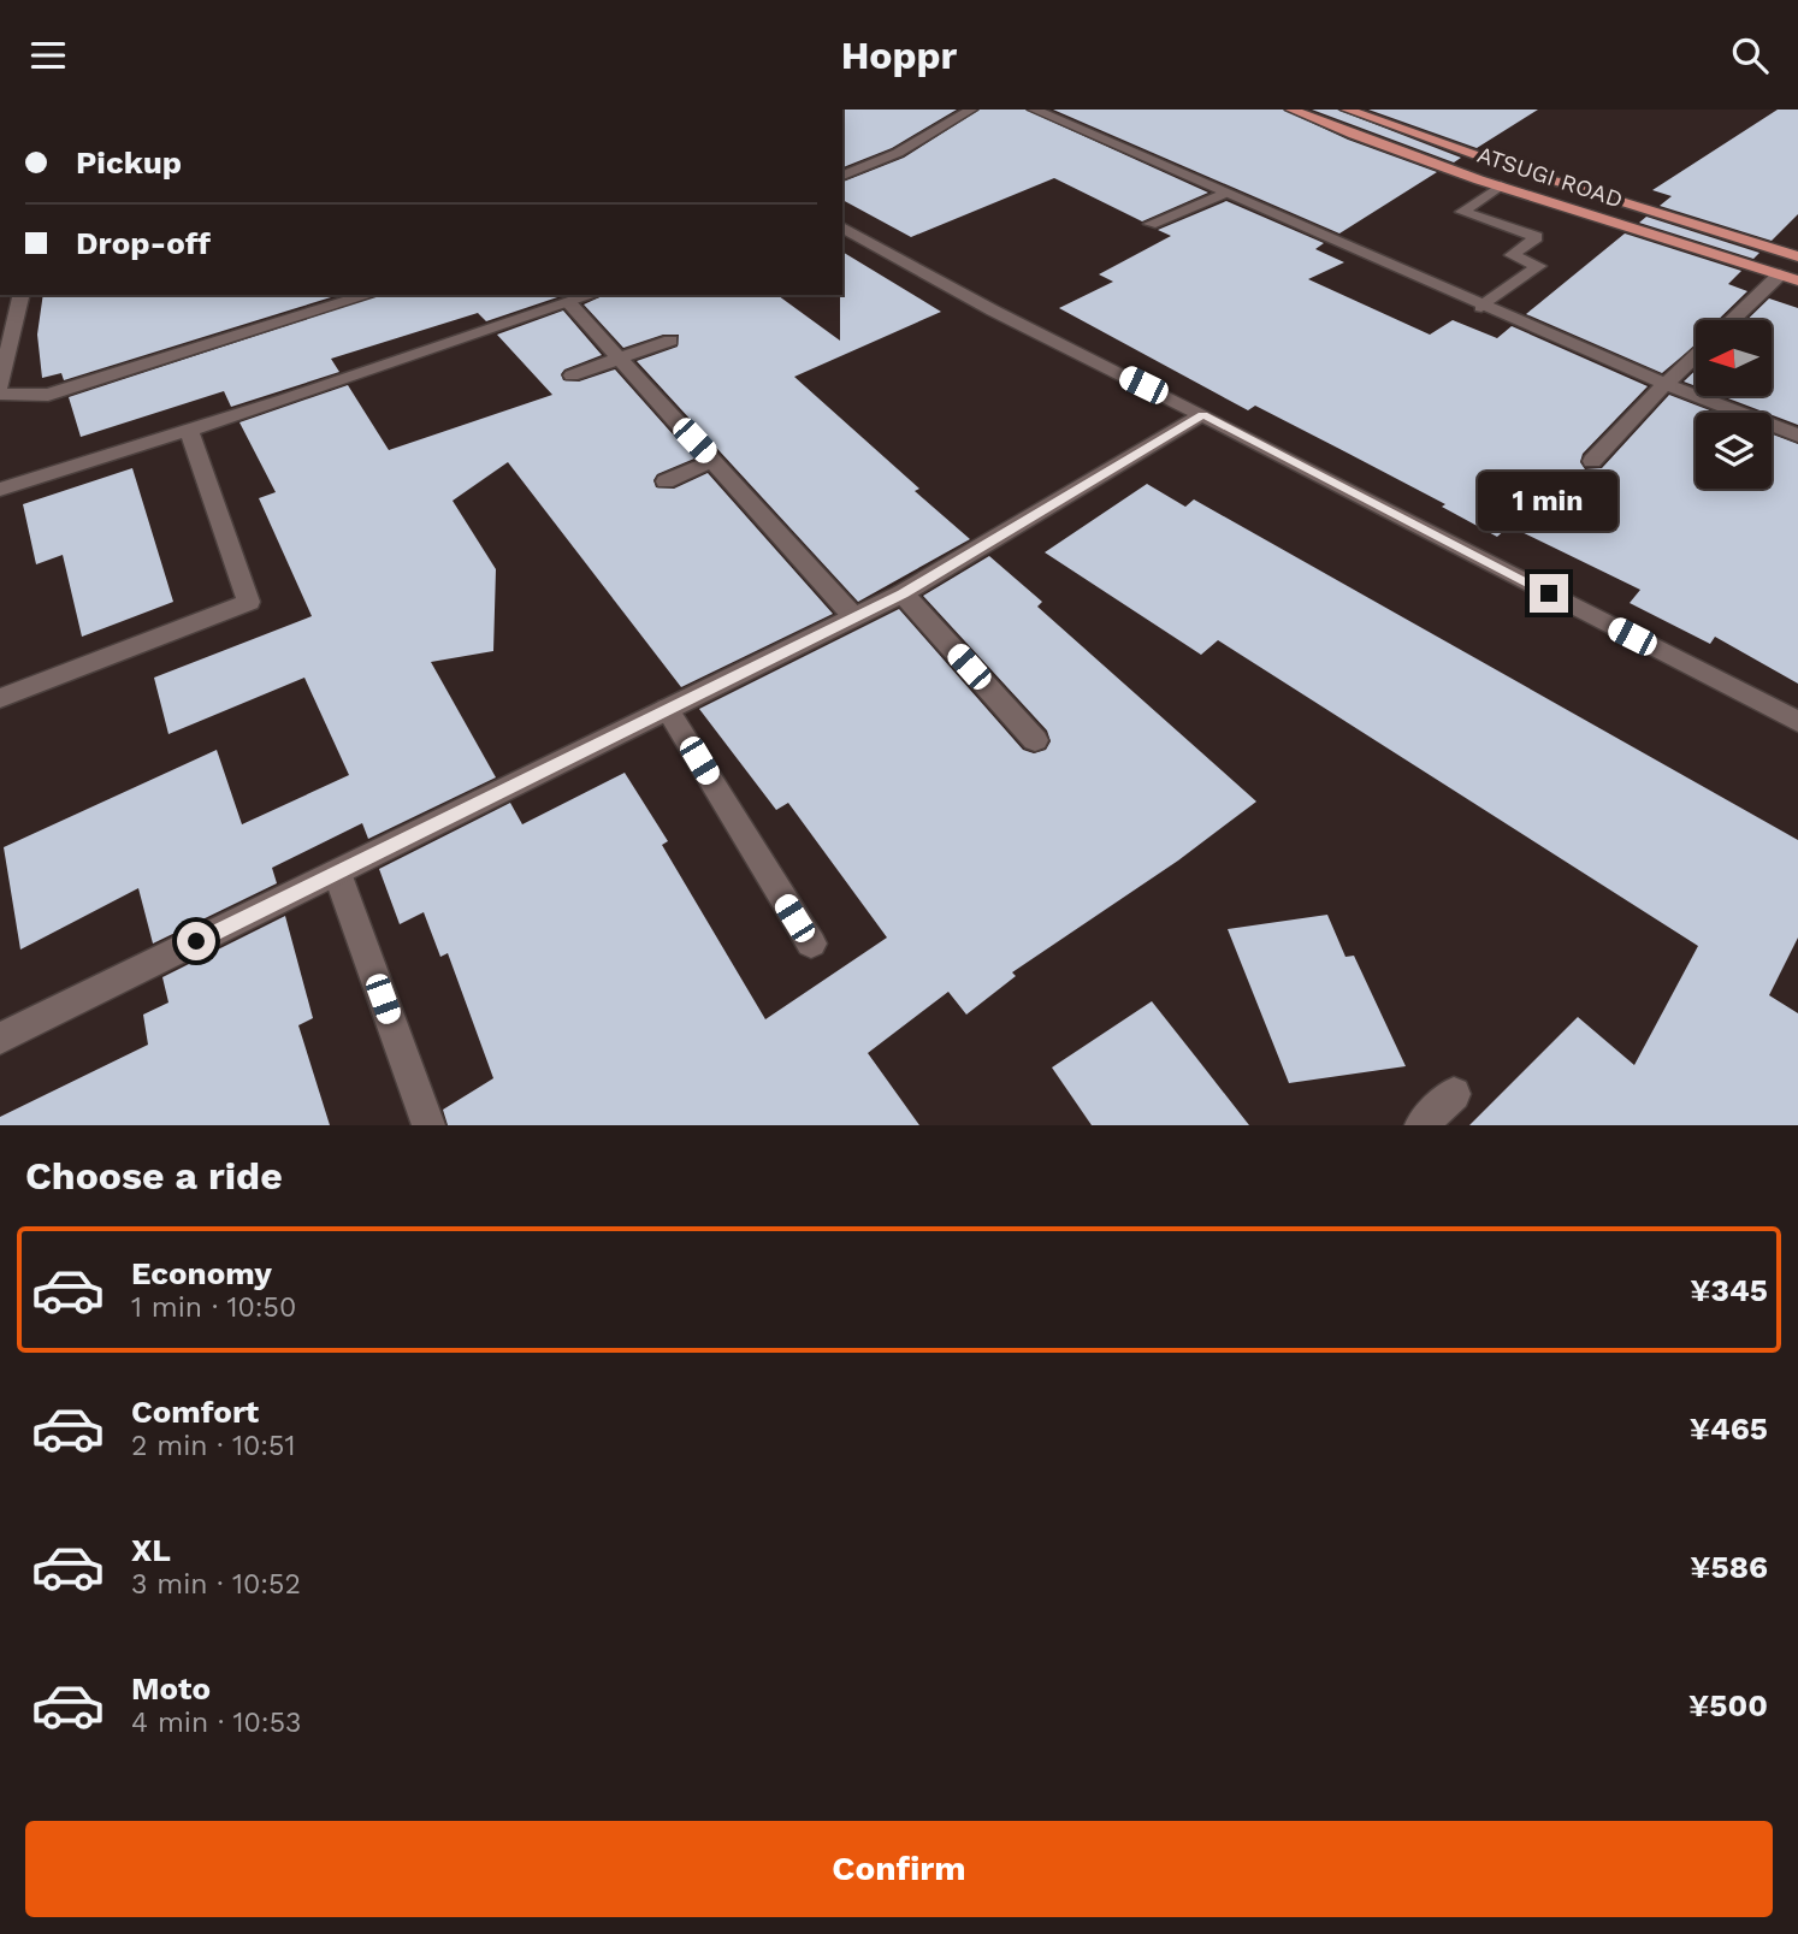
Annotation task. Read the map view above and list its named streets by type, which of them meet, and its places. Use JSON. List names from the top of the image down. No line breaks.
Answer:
{"streets":{"highway":["ATSUGI ROAD"]},"north":"left","page":{"header":"Hoppr","banner":["Pickup","Drop-off"],"bubble":"1 min","heading":"Choose a ride","list":[{"name":"Economy","note":"1 min · 10:50","value":"¥345"},{"name":"Comfort","note":"2 min · 10:51","value":"¥465"},{"name":"XL","note":"3 min · 10:52","value":"¥586"},{"name":"Moto","note":"4 min · 10:53","value":"¥500"}],"buttons":"Confirm"}}
